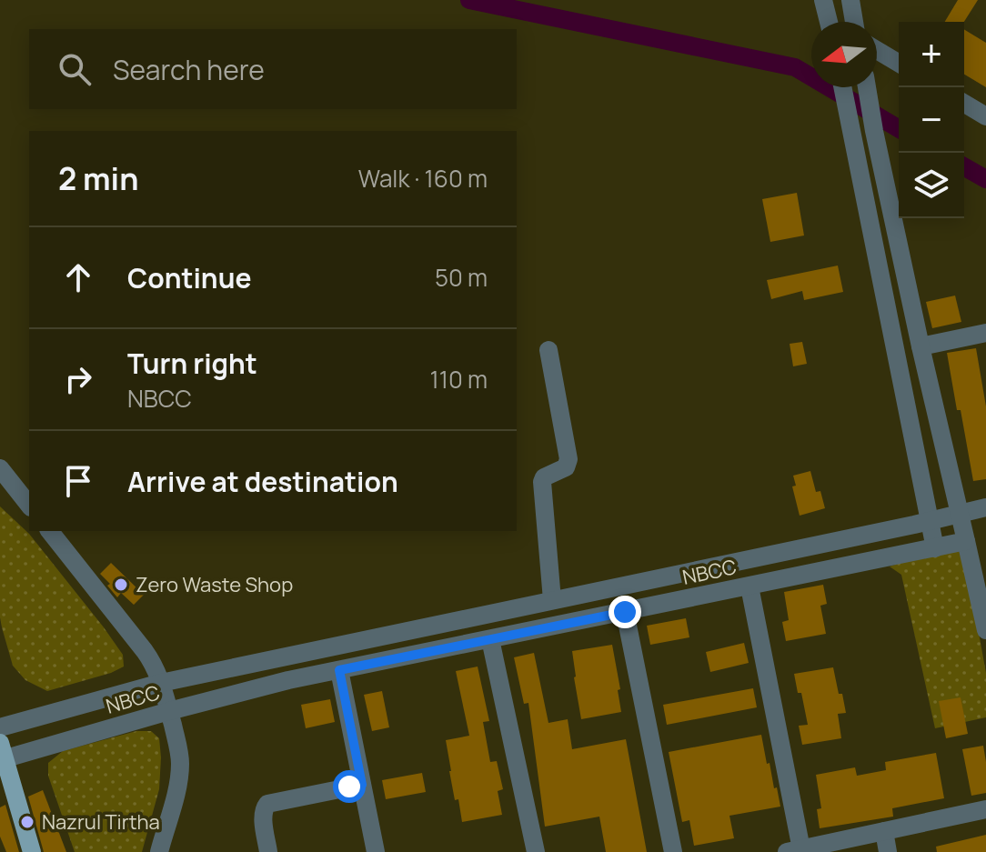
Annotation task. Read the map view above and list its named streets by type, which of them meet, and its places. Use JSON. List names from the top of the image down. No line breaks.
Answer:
{"streets":{"street":["NBCC"]},"places":["Zero Waste Shop","Nazrul Tirtha"],"north":"left","page":{"map_buttons":["+","−"],"search":"Search here","heading":["2 min","Walk · 160 m"],"list":[["Continue","50 m"],["Turn right","NBCC","110 m"],"Arrive at destination"]}}
